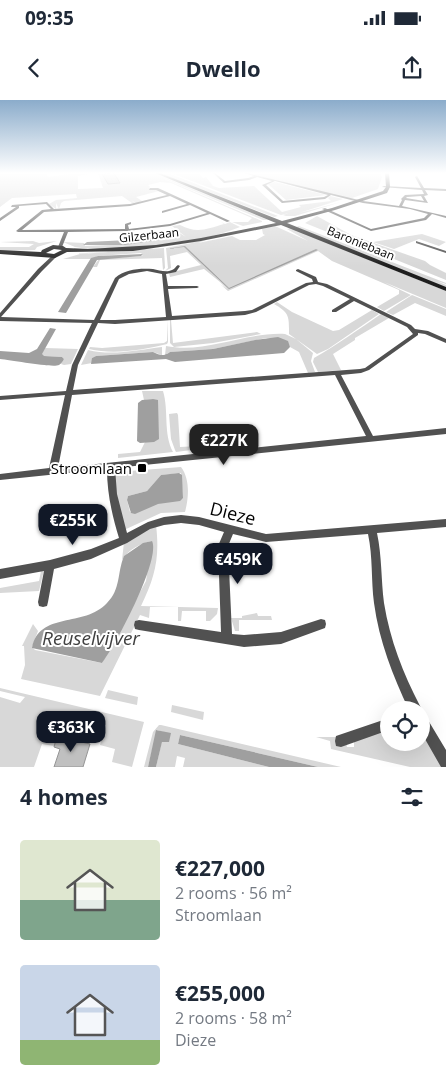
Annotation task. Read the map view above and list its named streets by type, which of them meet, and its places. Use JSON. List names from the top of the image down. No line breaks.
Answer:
{"streets":{"main road":["Gilzerbaan","Baroniebaan"],"street":["Dieze"]},"crossings":[["Gilzerbaan","Baroniebaan"]],"water":["Reuselvijver"],"places":{"transit":["Stroomlaan"]},"page":{"status":"09:35","header":"Dwello","price":["€227K","€255K","€459K","€363K"],"heading":"4 homes","list":[{"name":"€227,000","note":"2 rooms · 56 m² · Stroomlaan"},{"name":"€255,000","note":"2 rooms · 58 m² · Dieze"}]}}
